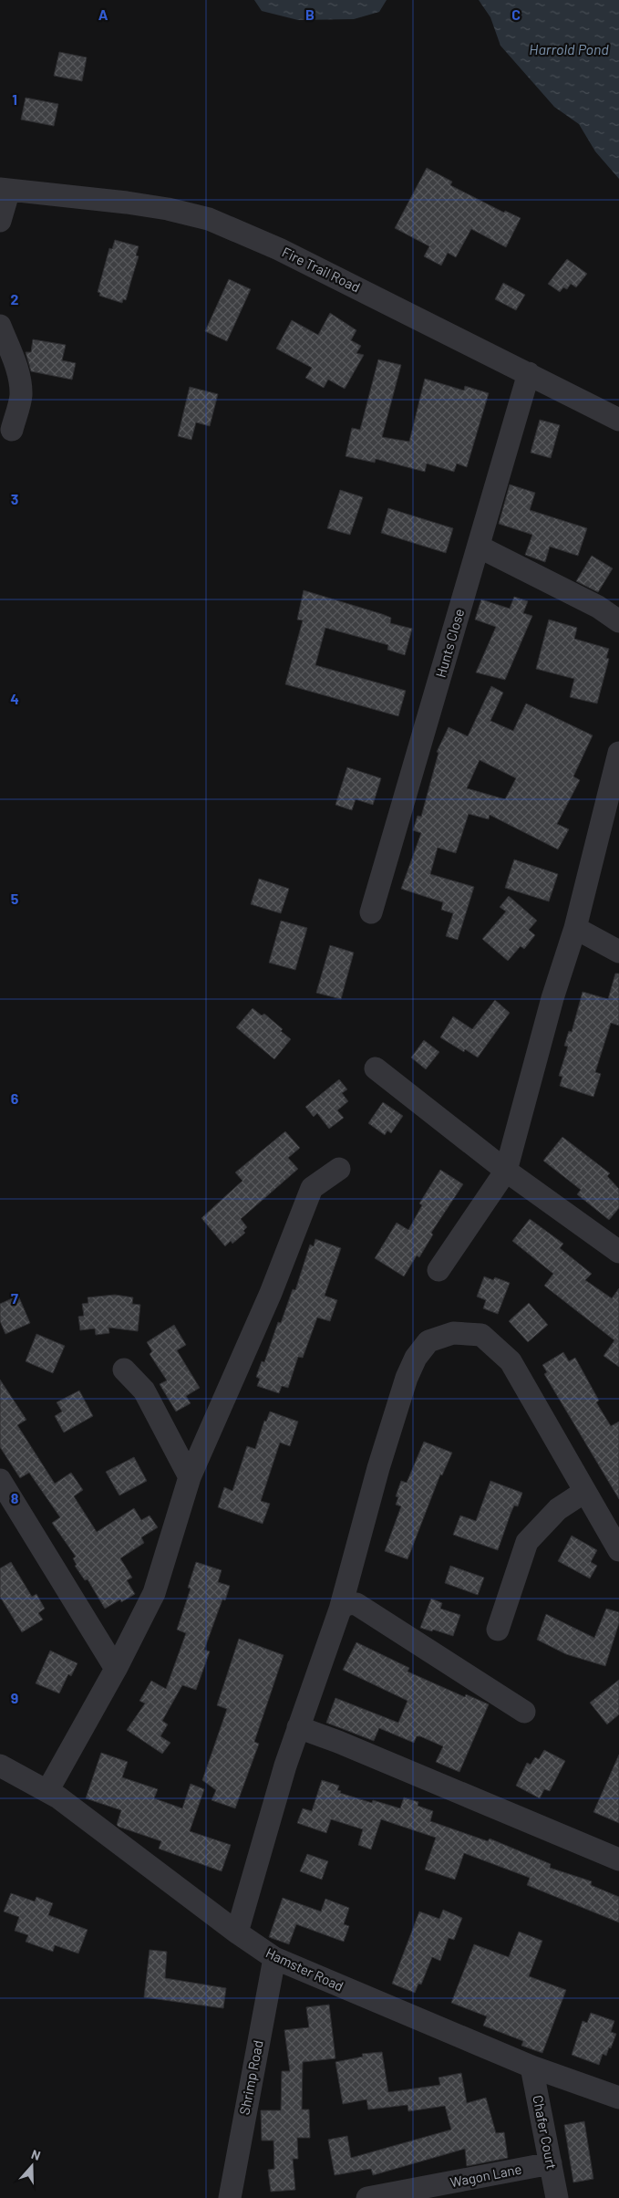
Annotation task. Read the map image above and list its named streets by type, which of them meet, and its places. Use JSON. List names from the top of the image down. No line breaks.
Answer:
{"streets":{"street":["Fire Trail Road","Hunts Close","Hamster Road","Shrimp Road","Chafer Court","Wagon Lane"]},"crossings":[["Fire Trail Road","Hunts Close"],["Hamster Road","Shrimp Road"],["Hamster Road","Chafer Court"],["Chafer Court","Wagon Lane"]],"water":["Harrold Pond"],"north":"top","grid":{"columns":["A","B","C"],"rows":["1","2","3","4","5","6","7","8","9"]}}
